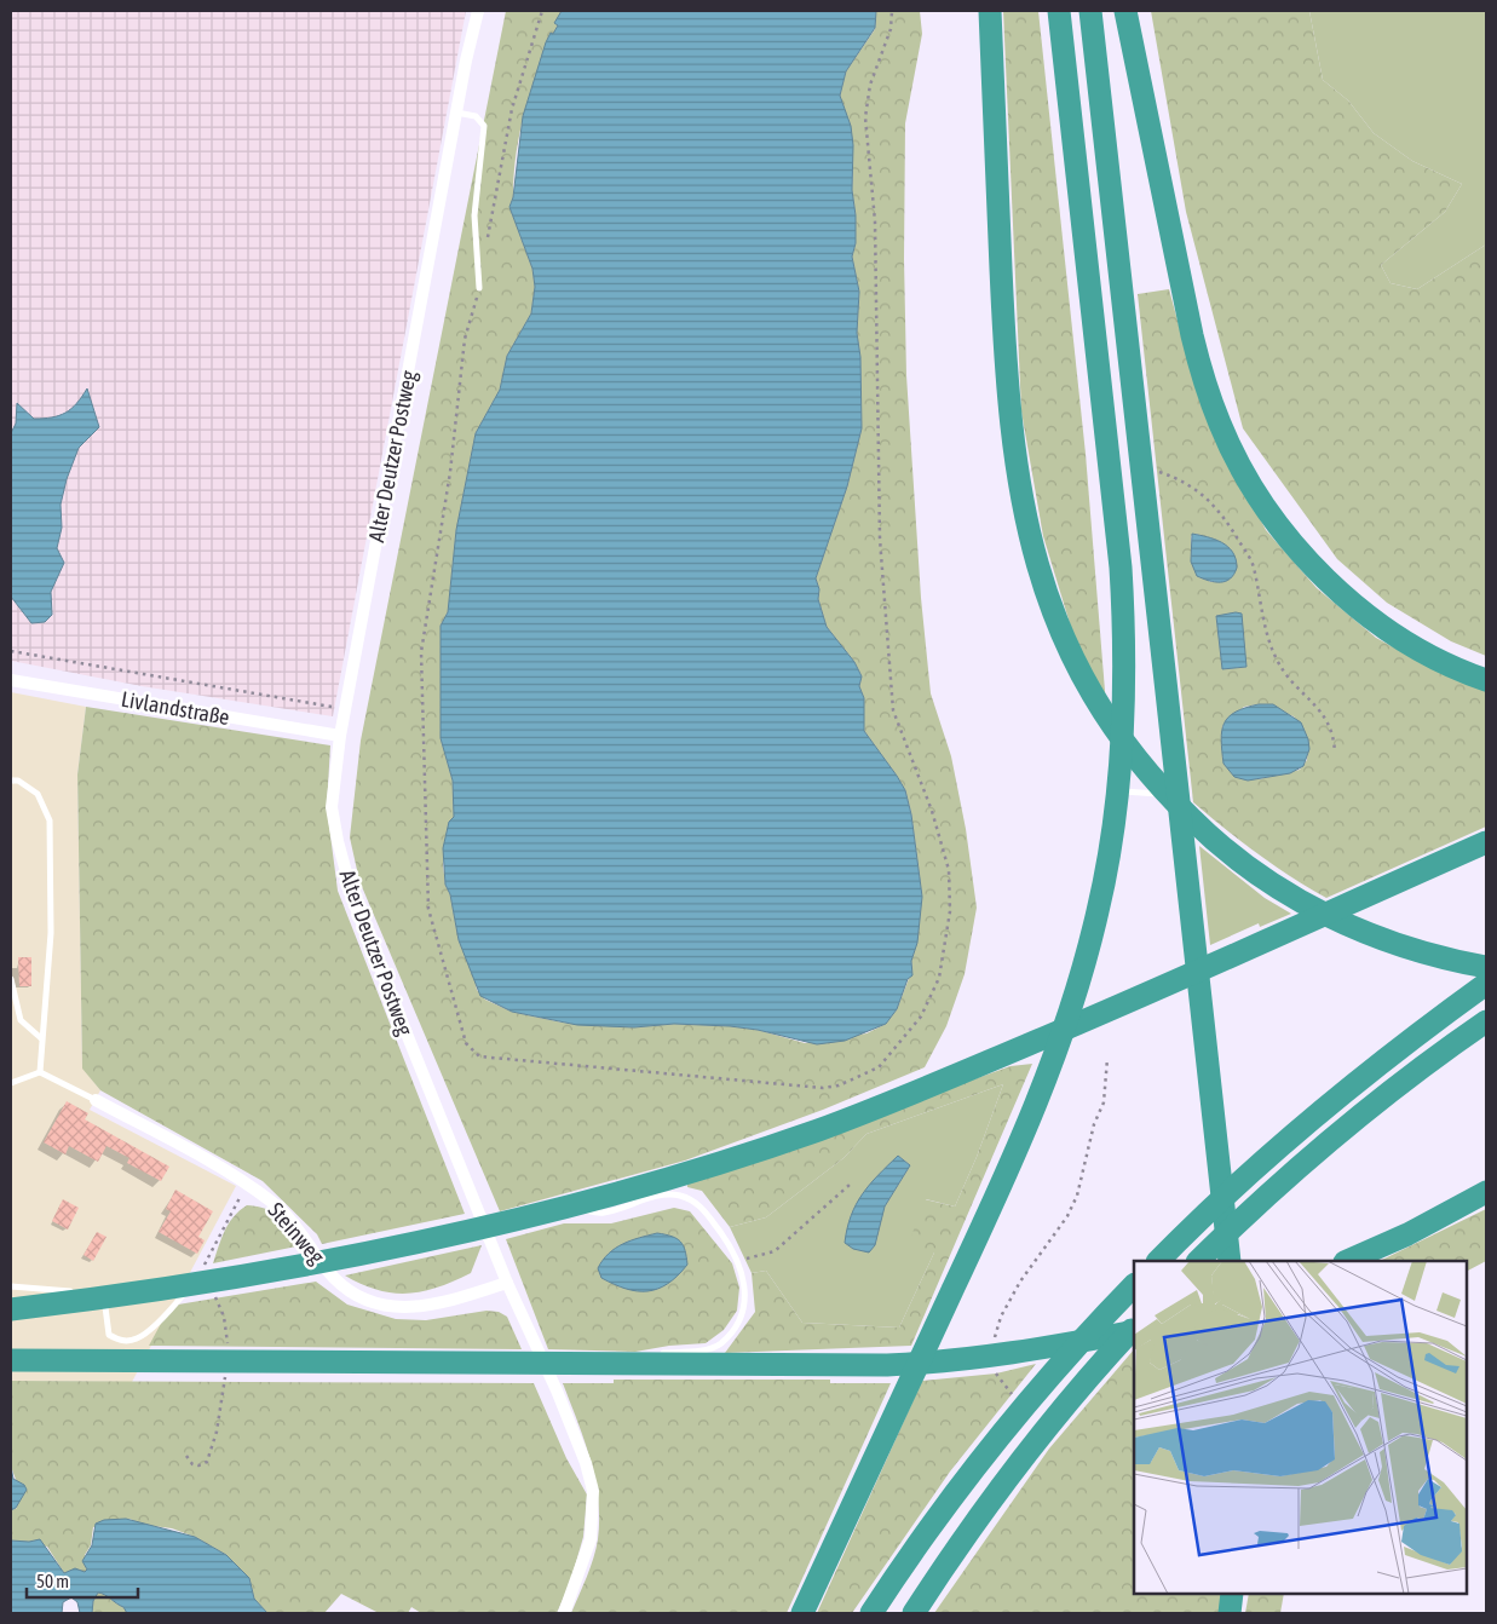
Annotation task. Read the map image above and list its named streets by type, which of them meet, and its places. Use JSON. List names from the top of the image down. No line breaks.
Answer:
{"streets":{"street":["Alter Deutzer Postweg","Livlandstraße","Steinweg"]},"crossings":[["Alter Deutzer Postweg","Livlandstraße"],["Alter Deutzer Postweg","Steinweg"]],"scale_bar":"50 m"}
